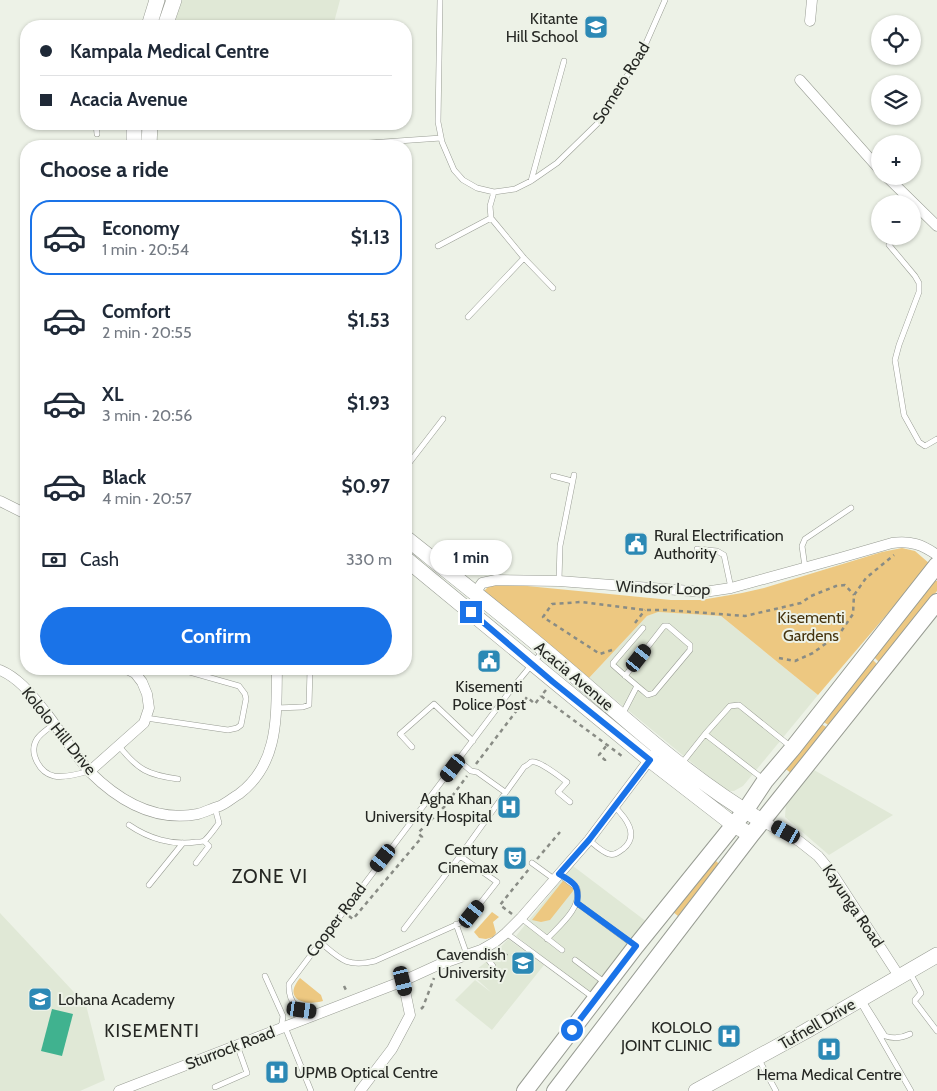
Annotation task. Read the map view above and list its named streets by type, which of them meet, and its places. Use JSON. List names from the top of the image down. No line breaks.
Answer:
{"streets":{"main road":["Acacia Avenue","Tufnell Drive"],"street":["Windsor Loop","Kololo Hill Drive","Kayunga Road","Sturrock Road"],"lane":["Somero Road","Cooper Road"]},"crossings":[["Windsor Loop","Acacia Avenue"],["Acacia Avenue","Kayunga Road"],["Acacia Avenue","Cooper Road"],["Acacia Avenue","Sturrock Road"],["Kayunga Road","Tufnell Drive"],["Cooper Road","Sturrock Road"]],"districts":["ZONE VI","KISEMENTI"],"parks":["Kisementi Gardens"],"places":{"school or university":["Kitante Hill School","Cavendish University","Lohana Academy"],"public building":["Rural Electrification Authority","Kisementi Police Post"],"hospital":["Agha Khan University Hospital","KOLOLO JOINT CLINIC","Hema Medical Centre","UPMB Optical Centre"],"theatre":["Century Cinemax"]},"page":{"map_buttons":["+","−"],"banner":["Kampala Medical Centre","Acacia Avenue"],"heading":"Choose a ride","list":[{"name":"Economy","note":"1 min · 20:54","value":"$1.13"},{"name":"Comfort","note":"2 min · 20:55","value":"$1.53"},{"name":"XL","note":"3 min · 20:56","value":"$1.93"},{"name":"Black","note":"4 min · 20:57","value":"$0.97"}],"pay":["Cash","330 m"],"bubble":"1 min","buttons":"Confirm"}}
